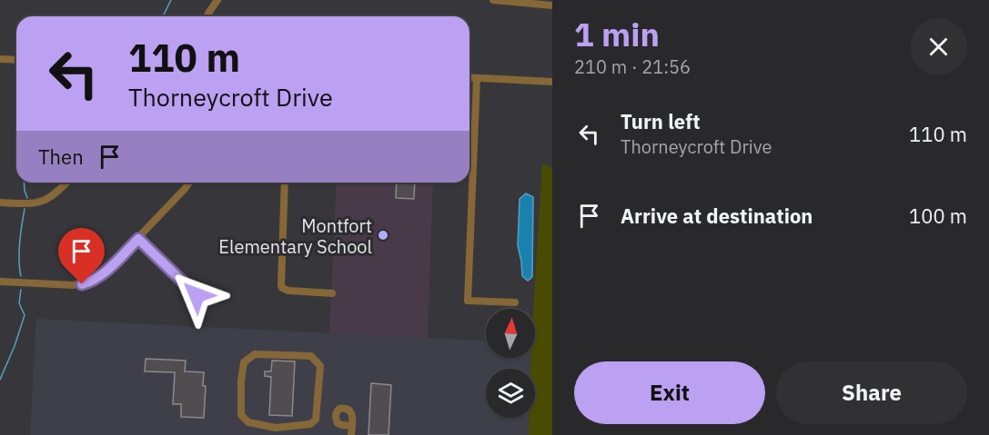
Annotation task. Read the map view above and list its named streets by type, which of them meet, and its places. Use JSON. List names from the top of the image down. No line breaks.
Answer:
{"places":["Montfort Elementary School"],"north":"top","page":{"heading":["1 min","210 m · 21:56"],"turn":["110 m","Thorneycroft Drive"],"list":[{"name":"Turn left","note":"Thorneycroft Drive","value":"110 m"},{"name":"Arrive at destination","value":"100 m"}],"then":"Then","buttons":["Exit","Share"]}}
